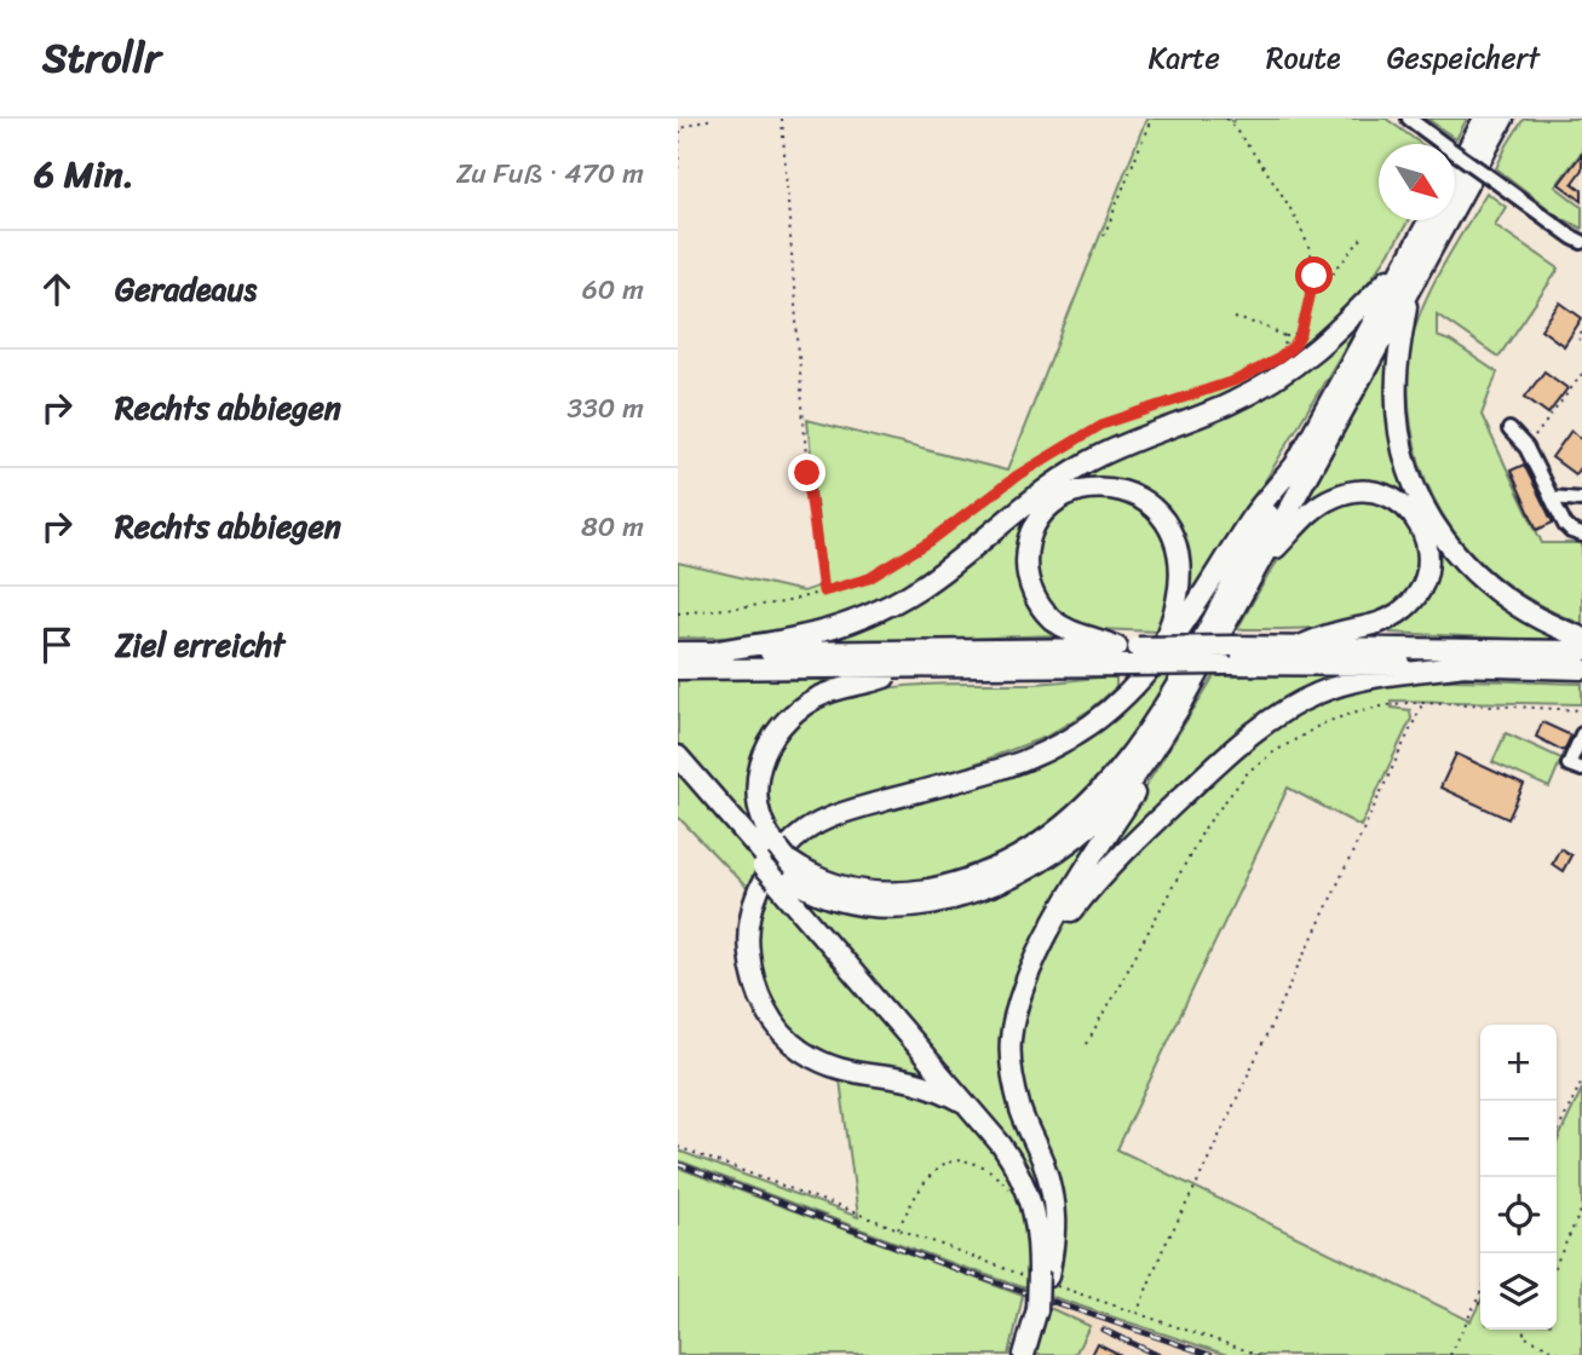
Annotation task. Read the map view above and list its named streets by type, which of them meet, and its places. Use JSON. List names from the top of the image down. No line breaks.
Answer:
{"north":"bottom right","page":{"header":"Strollr","nav":["Karte","Route","Gespeichert"],"heading":["6 Min.","Zu Fuß · 470 m"],"list":[["Geradeaus","60 m"],["Rechts abbiegen","330 m"],["Rechts abbiegen","80 m"],"Ziel erreicht"],"map_buttons":["+","−"]}}
